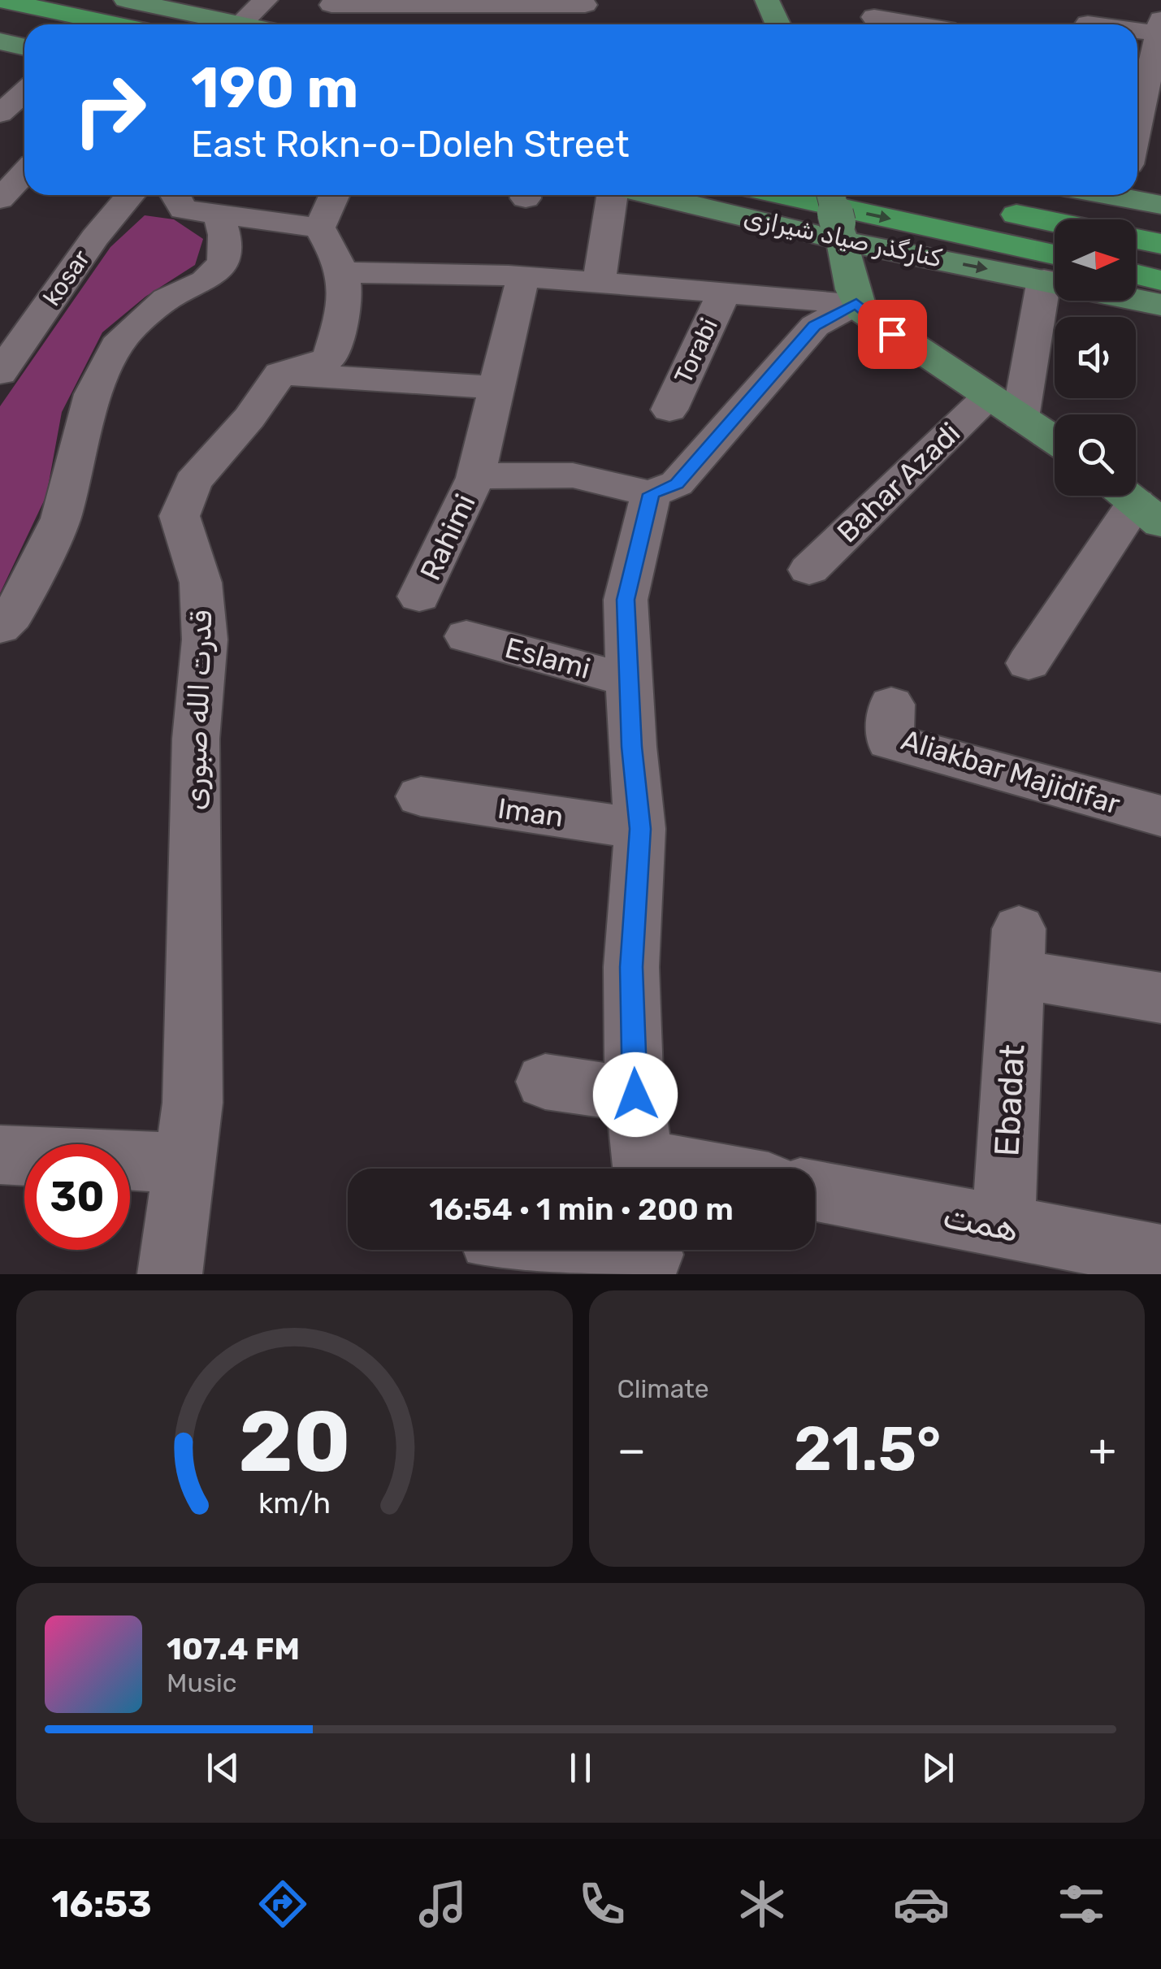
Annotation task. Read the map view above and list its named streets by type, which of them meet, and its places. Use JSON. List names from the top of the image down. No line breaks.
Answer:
{"streets":{"main road":["کنارگذر صیاد شیرازی"],"street":["kosar","Torabi","Bahar Azadi","Rahimi","Eslami","قدرت الله صبوری","Aliakbar Majidifar","Iman","Ebadat","همت"]},"crossings":[["Ebadat","همت"]],"north":"right","page":{"turn":["190 m","East Rokn-o-Doleh Street"],"limit":"30","trip":"16:54 · 1 min · 200 m","tile":"Climate","heat":["−","21.5°","+"],"song":["107.4 FM","Music"],"tabs":"16:53","gauge":["20","km/h"]}}
